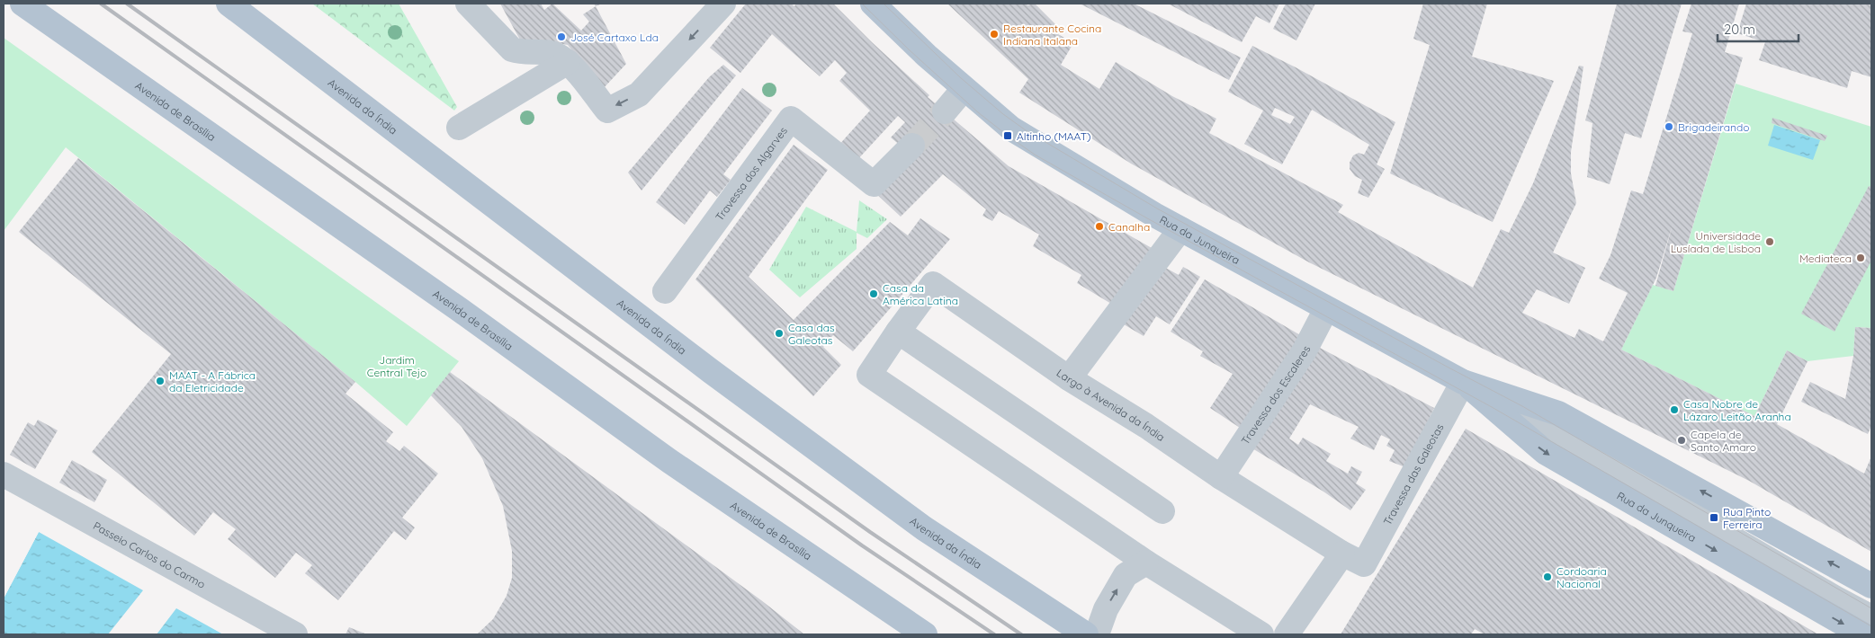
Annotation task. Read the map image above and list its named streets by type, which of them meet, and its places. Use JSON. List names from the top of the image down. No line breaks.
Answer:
{"streets":{"main road":["Avenida da Índia","Avenida de Brasília","Rua da Junqueira"],"street":["Travessa dos Algarves","Travessa dos Escaleres","Largo à Avenida da Índia","Travessa das Galeotas","Passeio Carlos do Carmo"]},"crossings":[["Rua da Junqueira","Travessa dos Escaleres"],["Rua da Junqueira","Travessa das Galeotas"],["Travessa dos Escaleres","Largo à Avenida da Índia"],["Largo à Avenida da Índia","Travessa das Galeotas"]],"parks":["Jardim Central Tejo"],"places":{"other":["Restaurante Cocina Indiana Italana","José Cartaxo Lda","Brigadeirando","Canalha","Universidade Lusíada de Lisboa","Mediateca","Casa da América Latina","Casa das Galeotas","MAAT - A Fábrica da Eletricidade","Casa Nobre de Lázaro Leitão Aranha","Capela de Santo Amaro","Cordoaria Nacional"],"transit":["Altinho (MAAT)","Rua Pinto Ferreira"]},"scale_bar":"20 m"}
